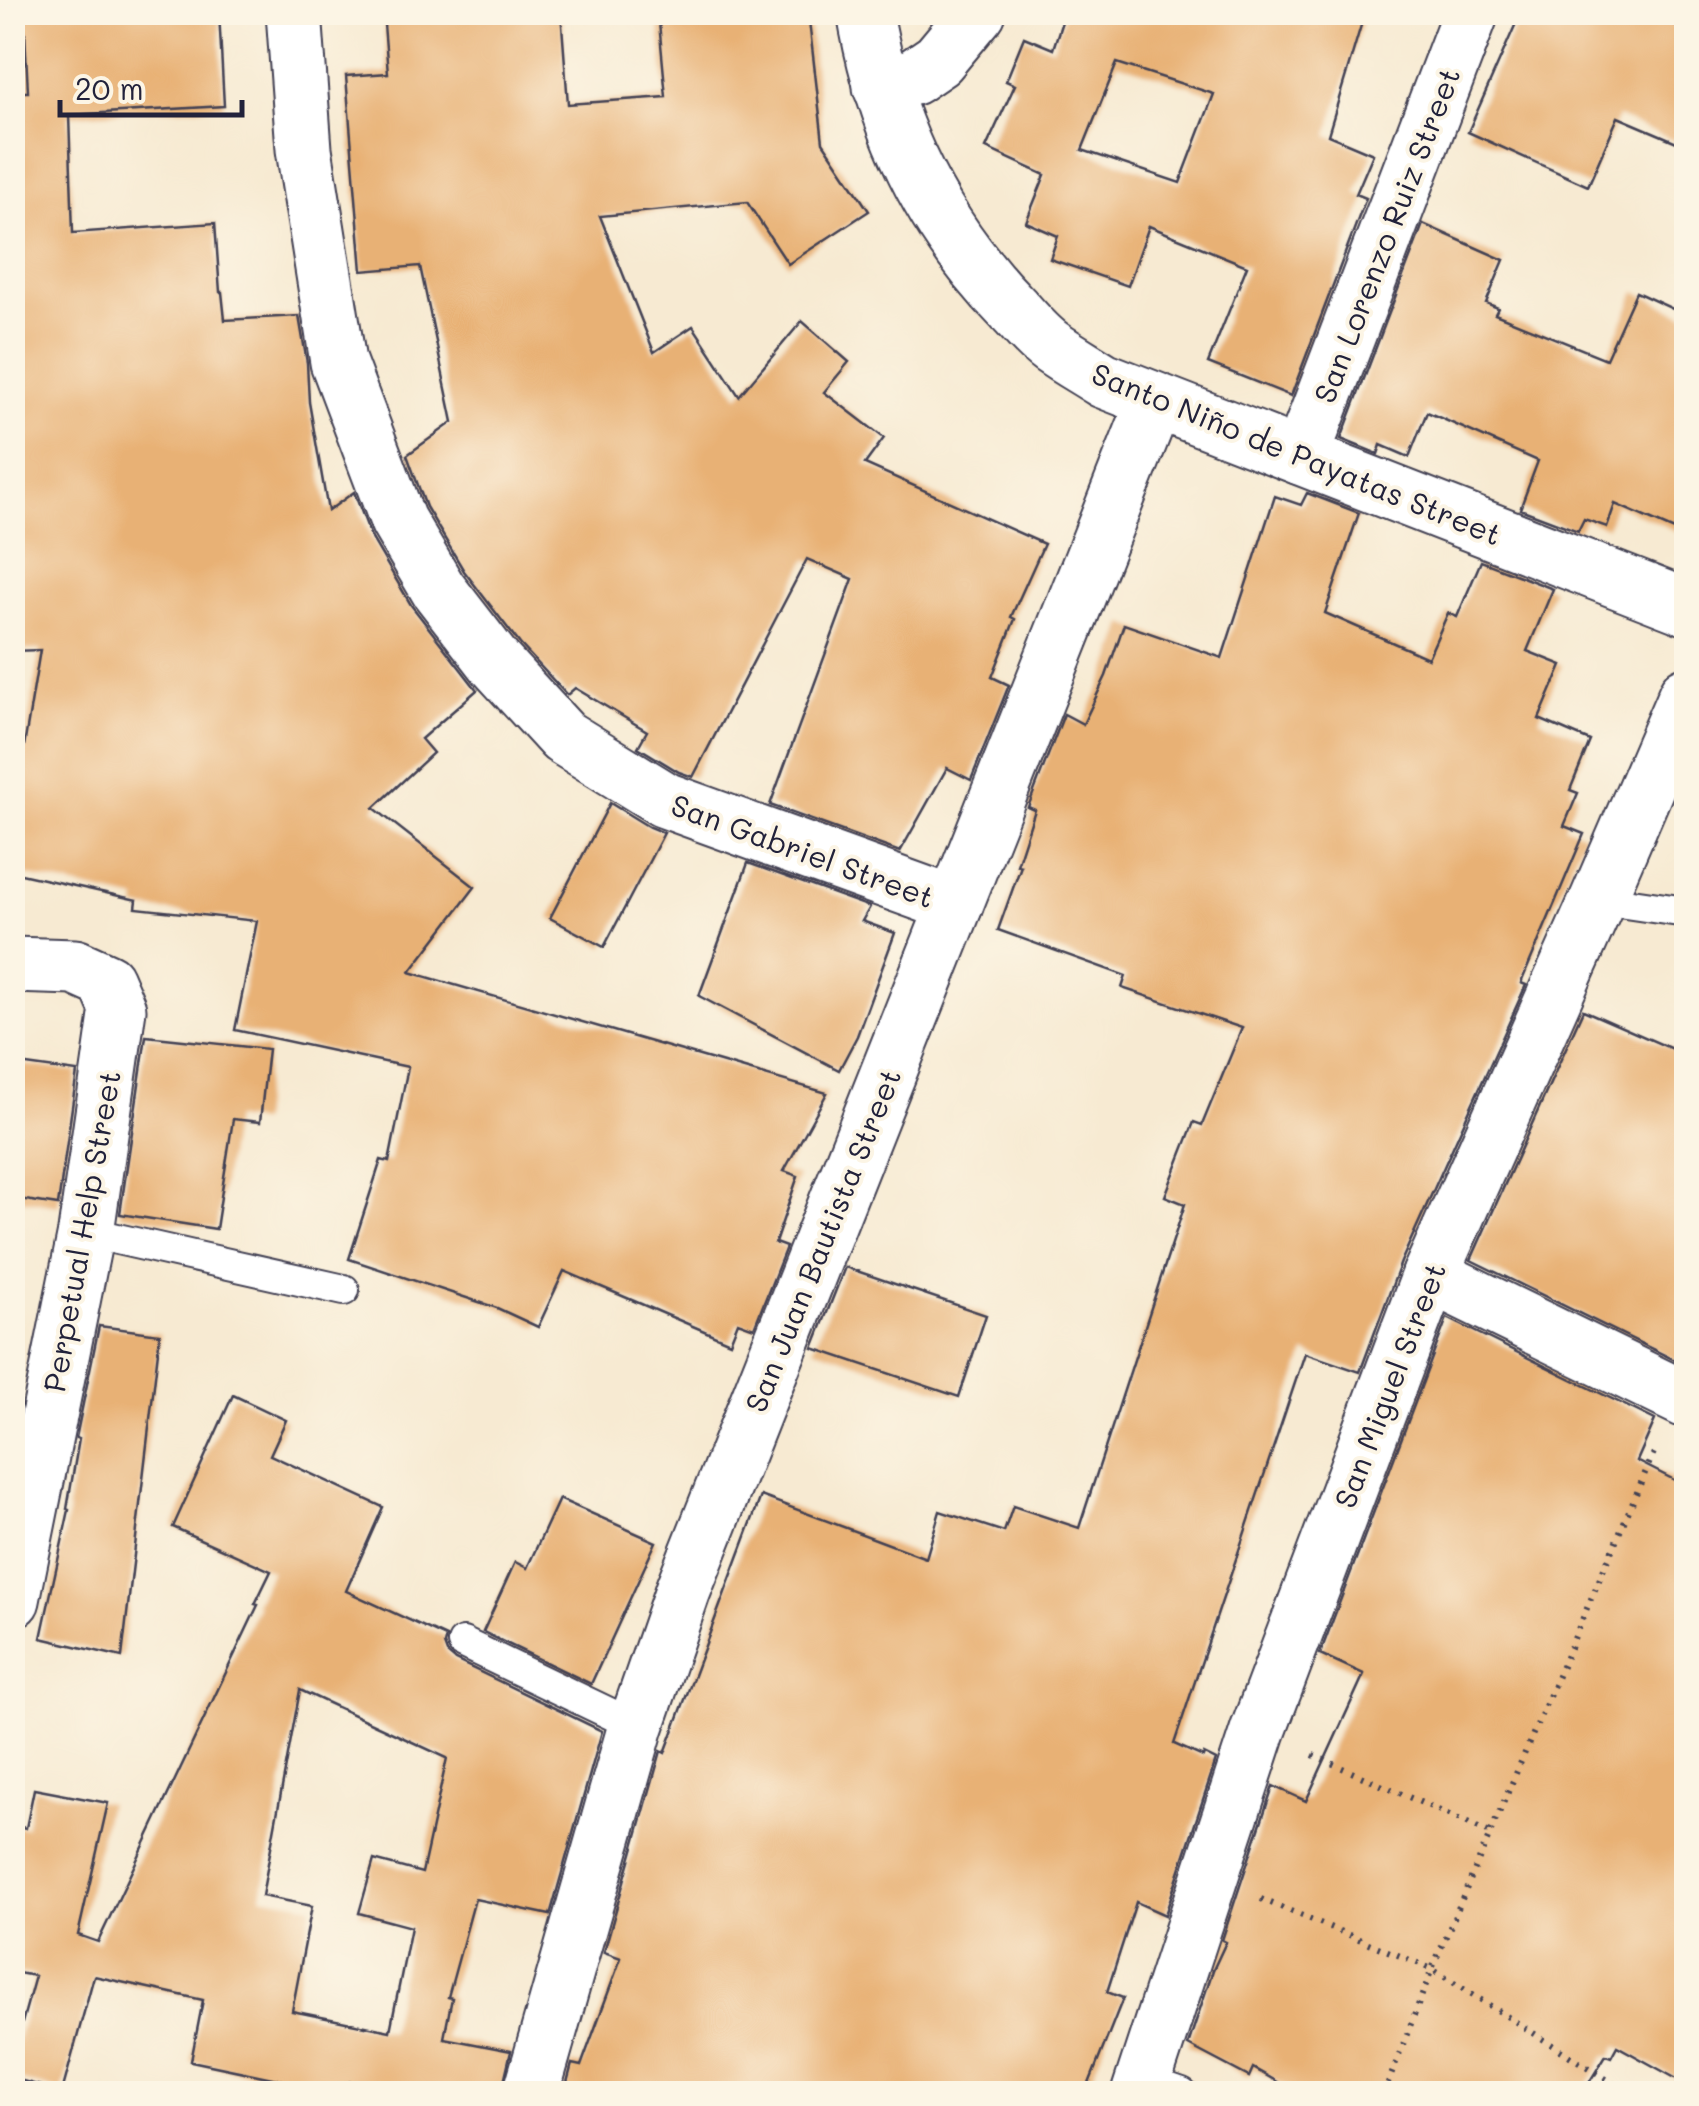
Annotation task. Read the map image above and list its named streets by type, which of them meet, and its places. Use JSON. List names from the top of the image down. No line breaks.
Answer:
{"streets":{"street":["San Lorenzo Ruiz Street","Santo Niño de Payatas Street","San Gabriel Street","Perpetual Help Street","San Juan Bautista Street","San Miguel Street"]},"crossings":[["San Lorenzo Ruiz Street","Santo Niño de Payatas Street"],["Santo Niño de Payatas Street","San Juan Bautista Street"],["San Gabriel Street","San Juan Bautista Street"]],"scale_bar":"20 m"}
